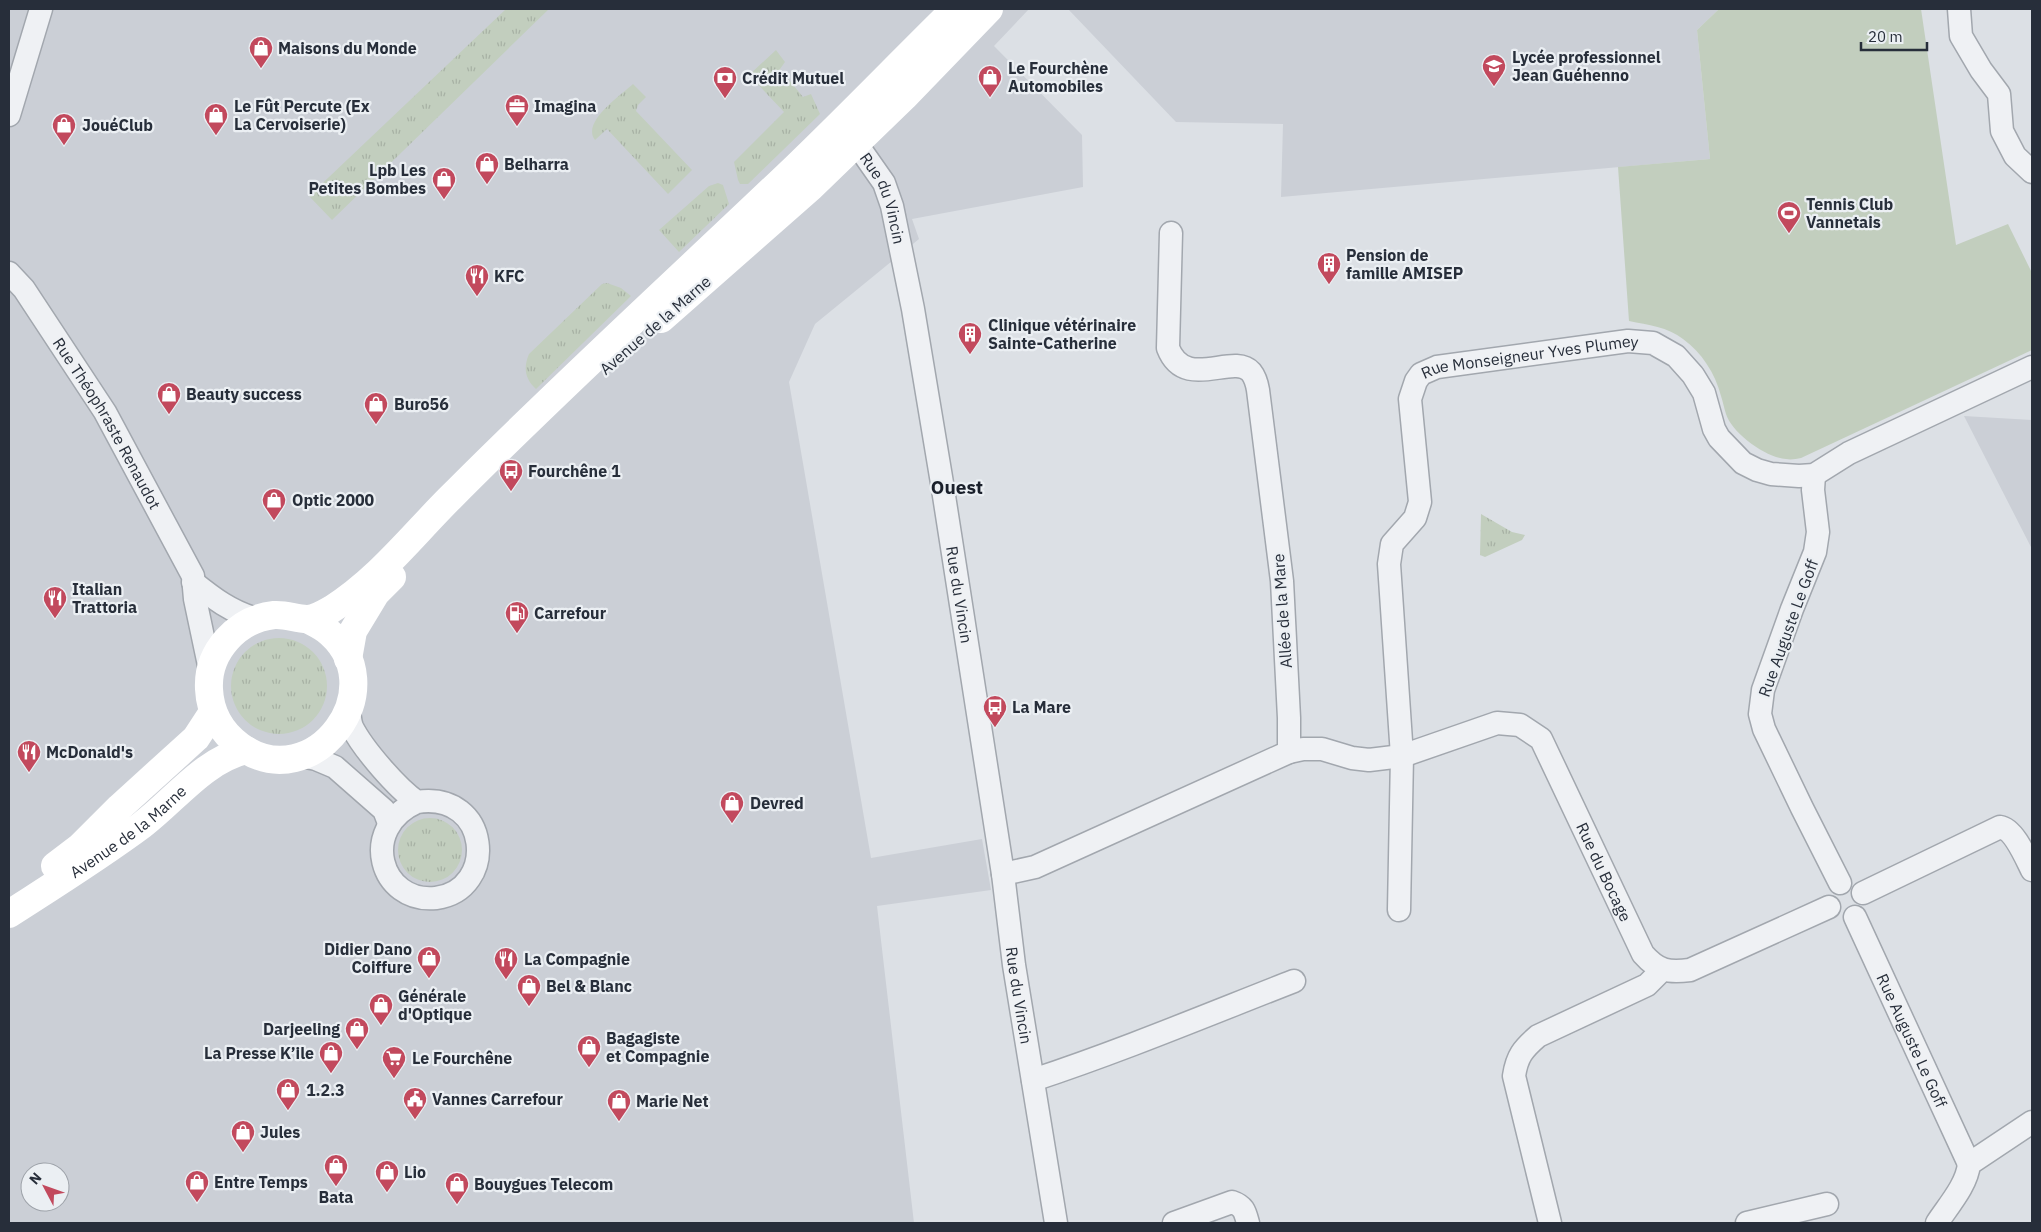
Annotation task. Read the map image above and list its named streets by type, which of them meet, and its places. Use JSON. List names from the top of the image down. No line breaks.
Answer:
{"streets":{"main road":["Avenue de la Marne"],"street":["Rue du Vincin","Rue Monseigneur Yves Plumey","Rue Théophraste Renaudot","Allée de la Mare","Rue Auguste Le Goff","Rue du Bocage"]},"crossings":[["Rue du Vincin","Avenue de la Marne"],["Avenue de la Marne","Rue Théophraste Renaudot"],["Rue Monseigneur Yves Plumey","Rue Auguste Le Goff"],["Rue Monseigneur Yves Plumey","Rue du Bocage"],["Allée de la Mare","Rue du Bocage"]],"districts":["Ouest"],"places":{"shop":["Maisons du Monde","Le Fourchène Automobiles","Le Fût Percute (Ex La Cervoiserie)","JouéClub","Belharra","Lpb Les Petites Bombes","Beauty success","Buro56","Optic 2000","Devred","Didier Dano Coiffure","Bel & Blanc","Générale d'Optique","Darjeeling","Bagagiste et Compagnie","La Presse K’ile","1.2.3","Marie Net","Jules","Bata","Lio","Entre Temps","Bouygues Telecom"],"school or university":["Lycée professionnel Jean Guéhenno"],"bank":["Crédit Mutuel"],"office":["Imagina"],"sports":["Tennis Club Vannetais"],"building":["Pension de famille AMISEP","Clinique vétérinaire Sainte-Catherine"],"restaurant":["KFC","Italian Trattoria","McDonald's","La Compagnie"],"bus stop":["Fourchêne 1","La Mare"],"fuel station":["Carrefour"],"supermarket":["Le Fourchêne"],"public building":["Vannes Carrefour"]},"scale_bar":"20 m","north":"top left"}
